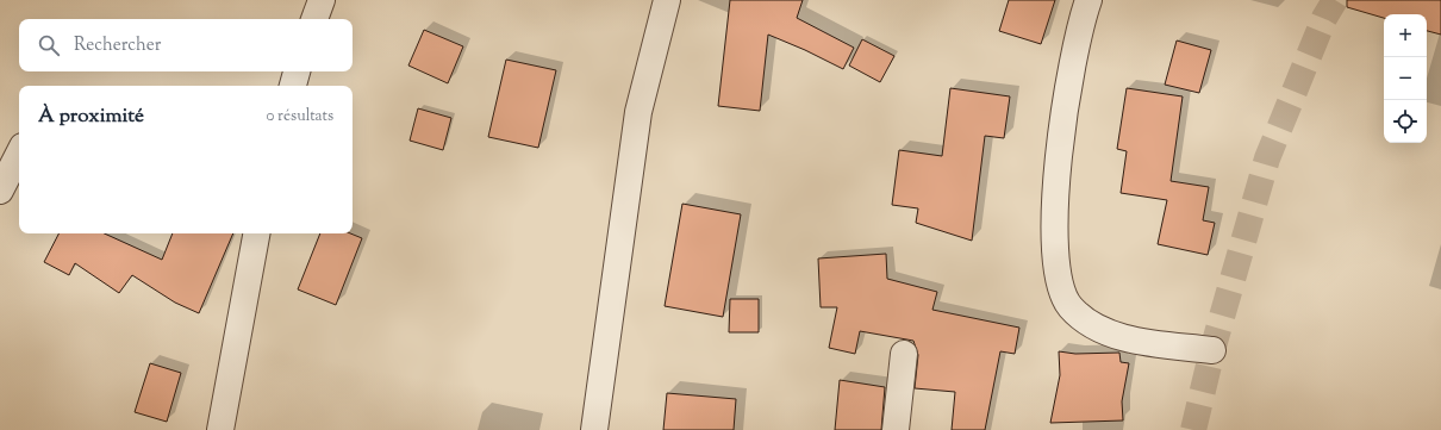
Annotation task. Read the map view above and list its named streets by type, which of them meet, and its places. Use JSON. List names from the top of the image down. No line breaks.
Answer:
{"page":{"map_buttons":["+","−"],"search":"Rechercher","heading":["À proximité","0 résultats"]}}
